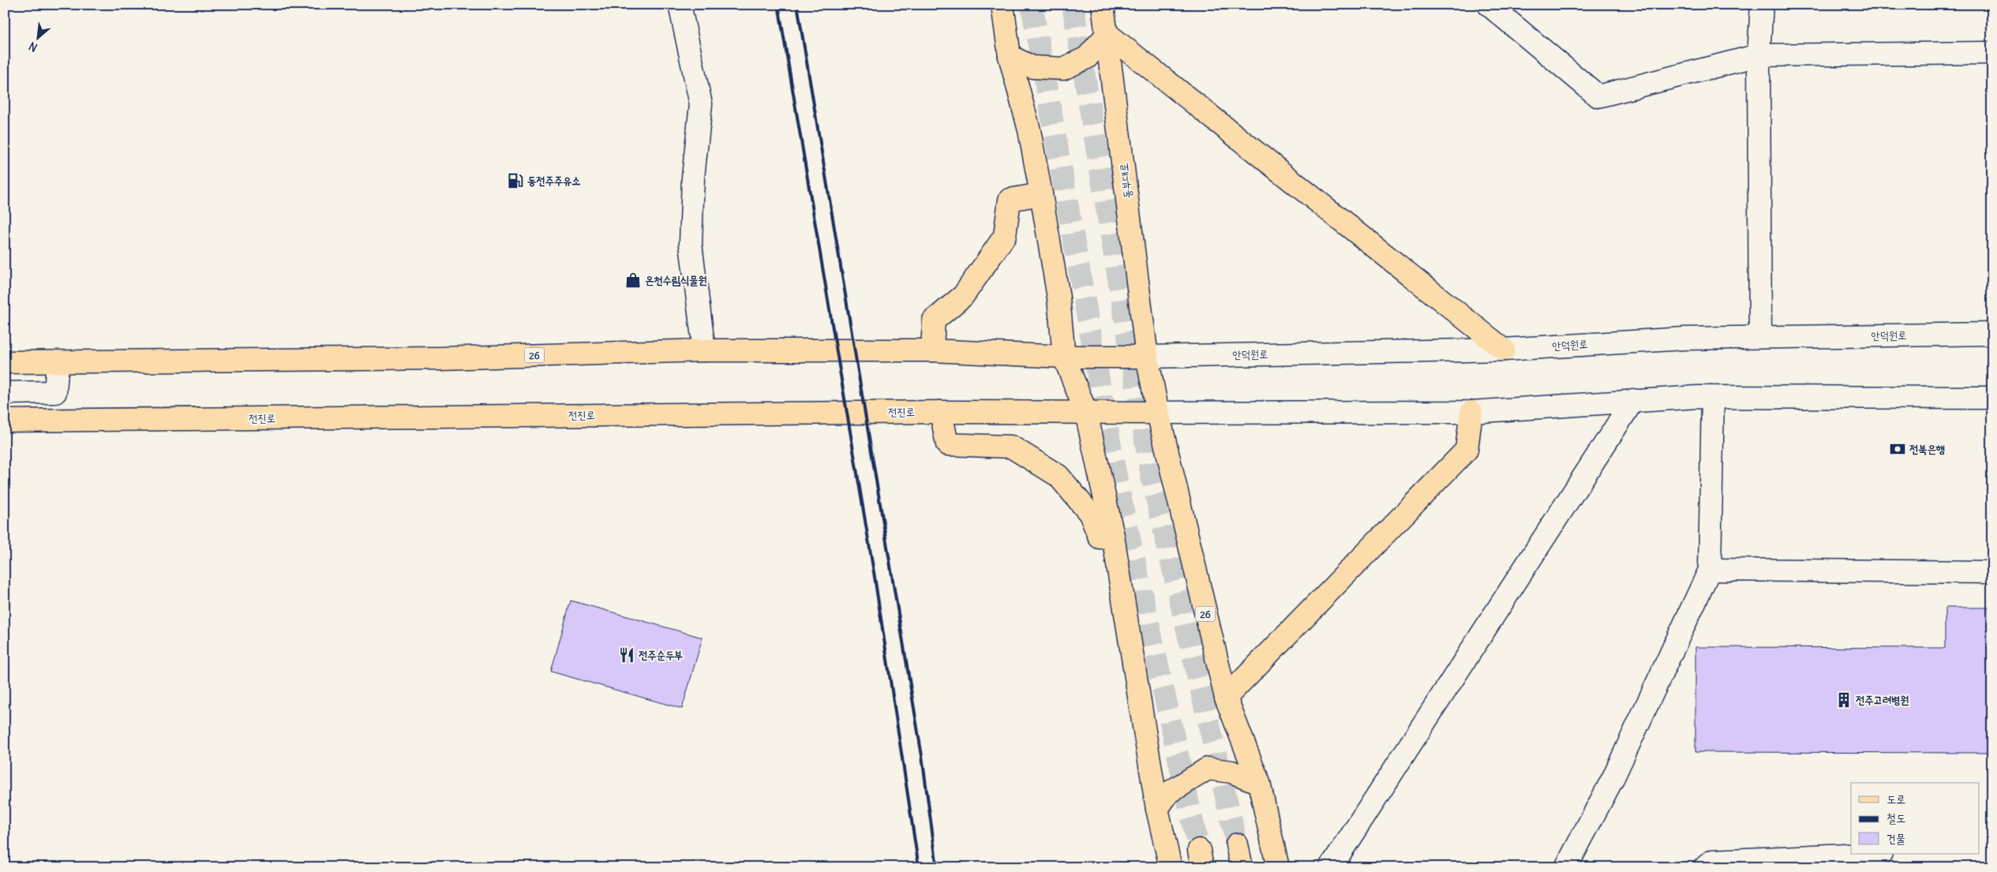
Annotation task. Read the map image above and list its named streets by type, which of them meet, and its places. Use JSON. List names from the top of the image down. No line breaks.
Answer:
{"streets":{"main road":["동부대로","26","전진로"],"street":["안덕원로"]},"crossings":[["동부대로","안덕원로"],["동부대로","26"],["안덕원로","26"],["26","전진로"]],"places":{"fuel station":["동전주주유소"],"shop":["온천수림식물원"],"bank":["전북은행"],"restaurant":["전주순두부"],"building":["전주고려병원"]},"legend":["도로","철도","건물"],"north":"bottom left"}
